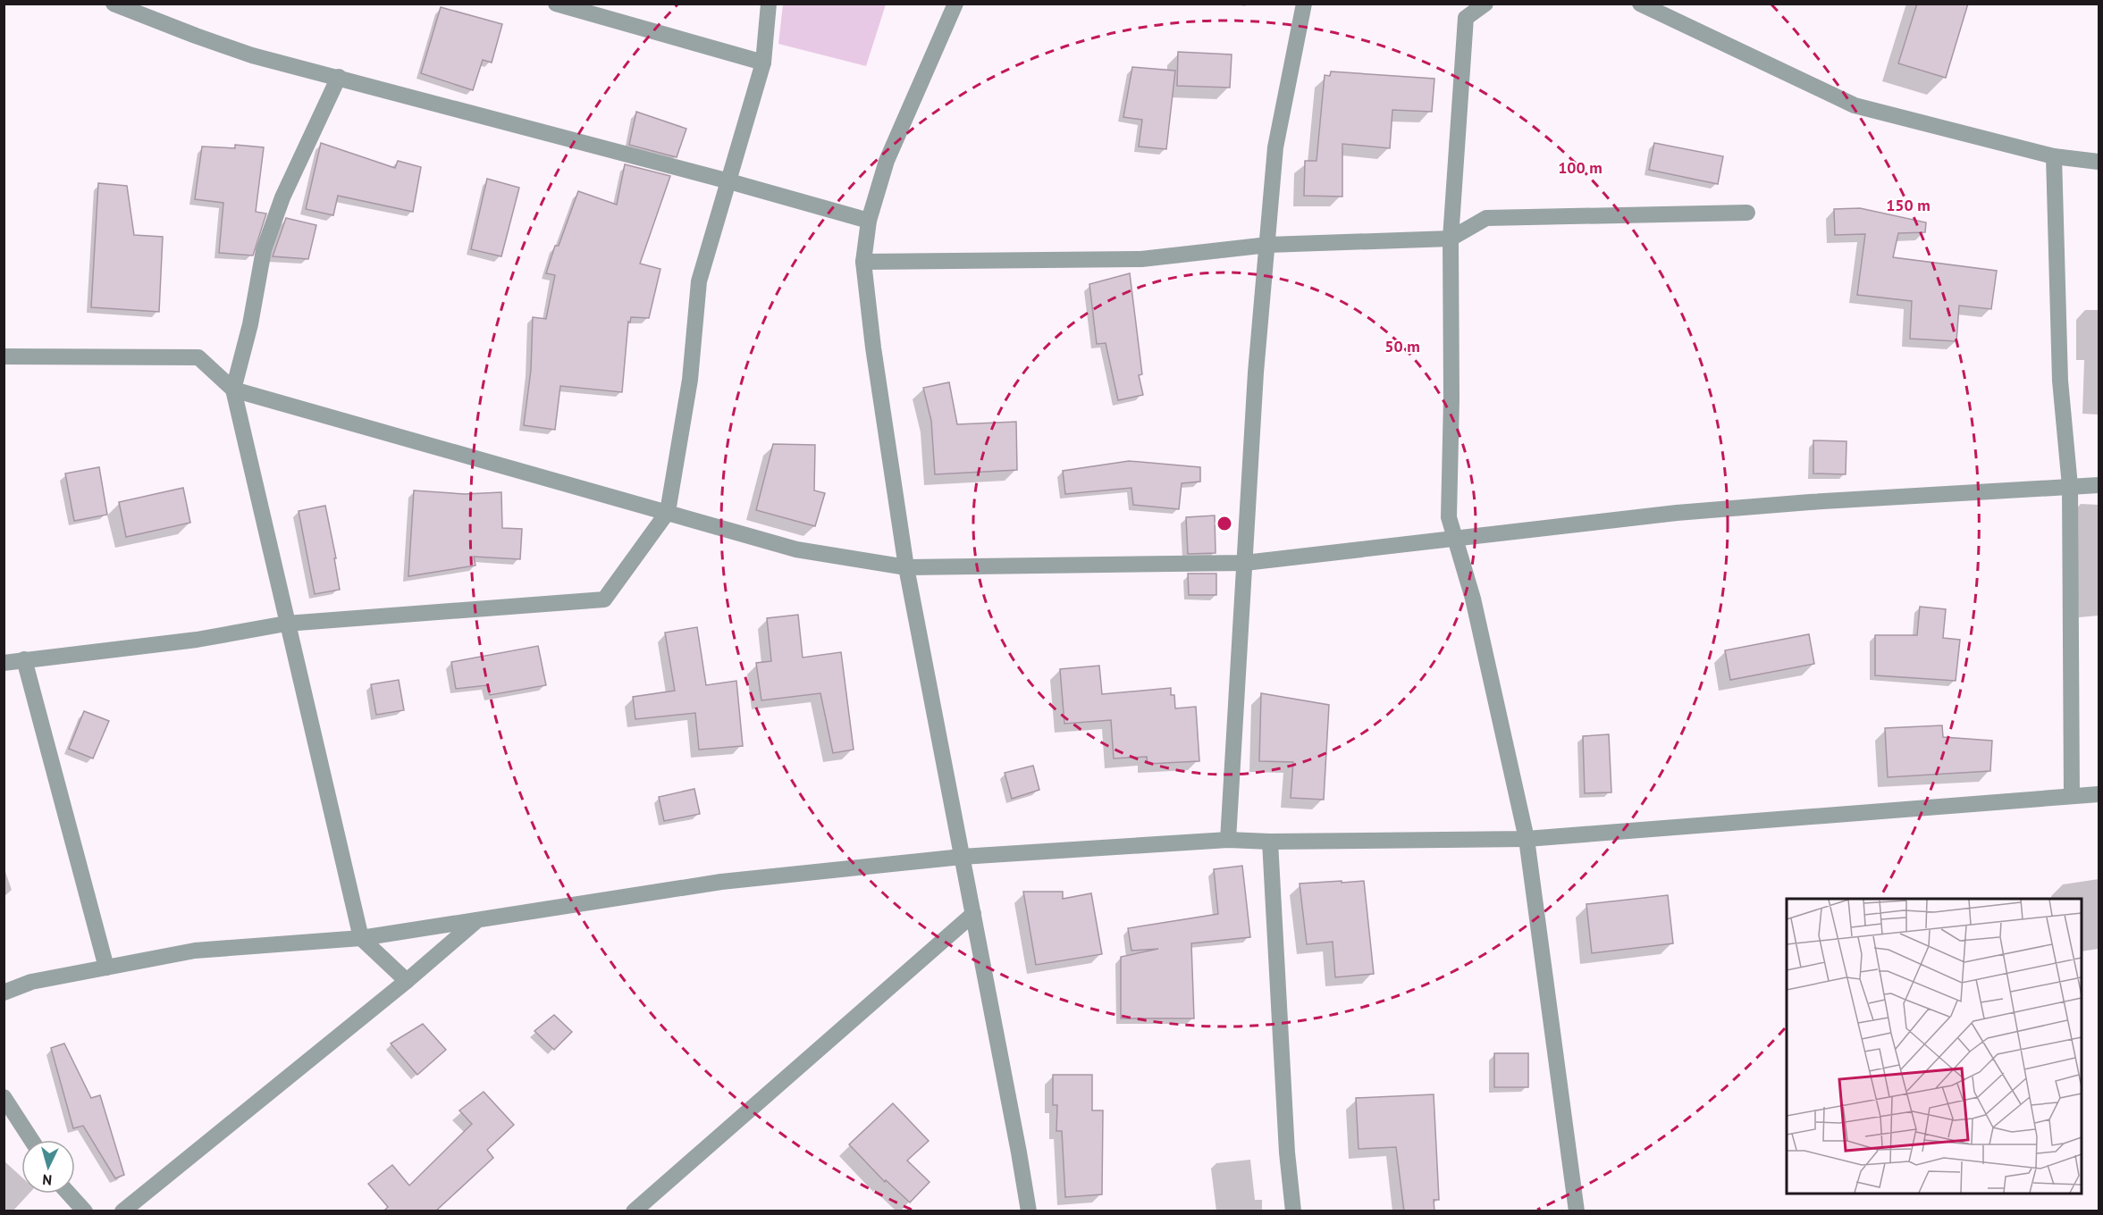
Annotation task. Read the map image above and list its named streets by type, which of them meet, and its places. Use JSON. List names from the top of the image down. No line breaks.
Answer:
{"north":"bottom","rings":["100 m","150 m","50 m"]}
